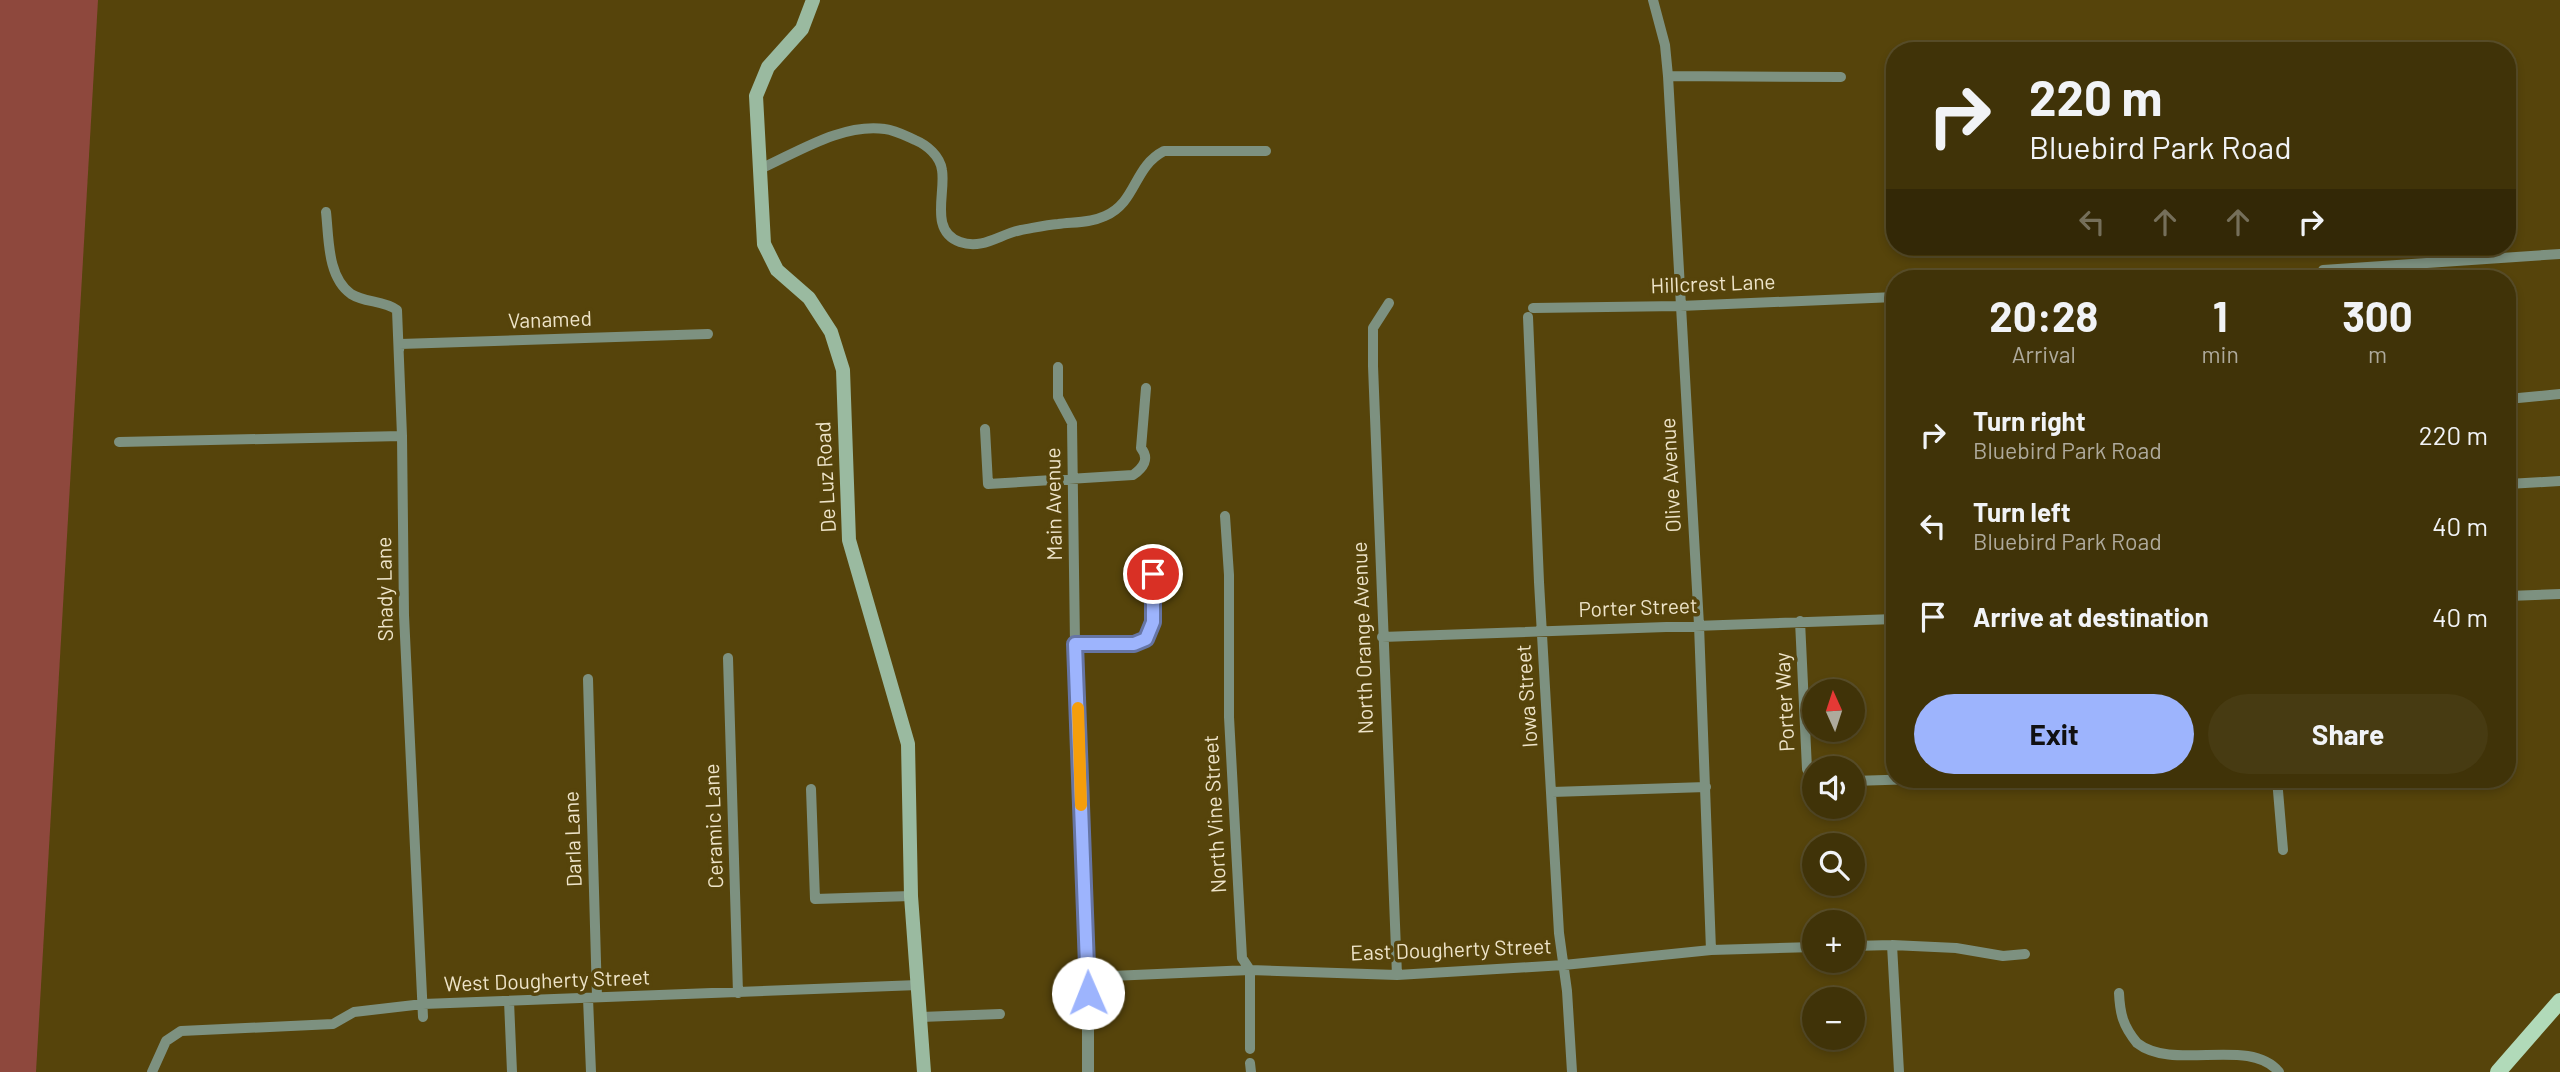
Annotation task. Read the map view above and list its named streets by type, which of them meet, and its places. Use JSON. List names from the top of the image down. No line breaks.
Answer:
{"streets":{"main road":["De Luz Road"],"street":["Hillcrest Lane","Vanamed","Olive Avenue","Main Avenue","Shady Lane","Porter Street","North Orange Avenue","Iowa Street","Porter Way","North Vine Street","Ceramic Lane","Darla Lane","East Dougherty Street","West Dougherty Street"]},"crossings":[["Hillcrest Lane","Olive Avenue"],["Hillcrest Lane","Iowa Street"],["Vanamed","Shady Lane"],["Olive Avenue","Porter Street"],["Olive Avenue","East Dougherty Street"],["De Luz Road","West Dougherty Street"],["Main Avenue","East Dougherty Street"],["Shady Lane","West Dougherty Street"],["Porter Street","North Orange Avenue"],["Porter Street","Iowa Street"],["Porter Street","Porter Way"],["North Orange Avenue","East Dougherty Street"],["Iowa Street","East Dougherty Street"],["North Vine Street","East Dougherty Street"],["Ceramic Lane","West Dougherty Street"],["Darla Lane","West Dougherty Street"]],"north":"top","page":{"turn":["220 m","Bluebird Park Road"],"eta":["20:28","Arrival","1","min","300","m"],"list":[{"name":"Turn right","note":"Bluebird Park Road","value":"220 m"},{"name":"Turn left","note":"Bluebird Park Road","value":"40 m"},{"name":"Arrive at destination","value":"40 m"}],"map_buttons":["+","−"],"buttons":["Exit","Share"]}}
